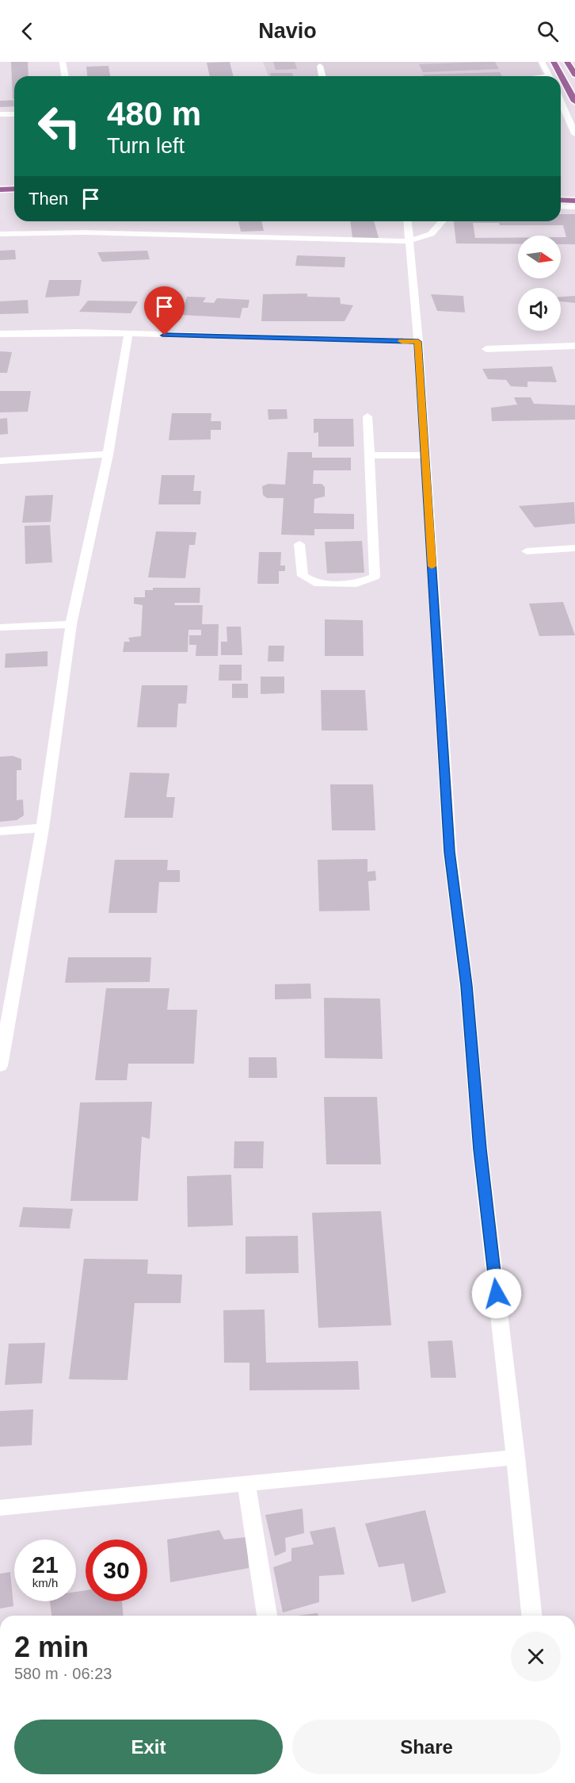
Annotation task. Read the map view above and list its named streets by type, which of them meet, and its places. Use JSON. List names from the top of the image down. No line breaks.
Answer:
{"north":"right","page":{"header":"Navio","turn":["480 m","Turn left"],"then":"Then","speed":"21 km/h","limit":"30","heading":["2 min","580 m · 06:23"],"buttons":["Exit","Share"]}}
